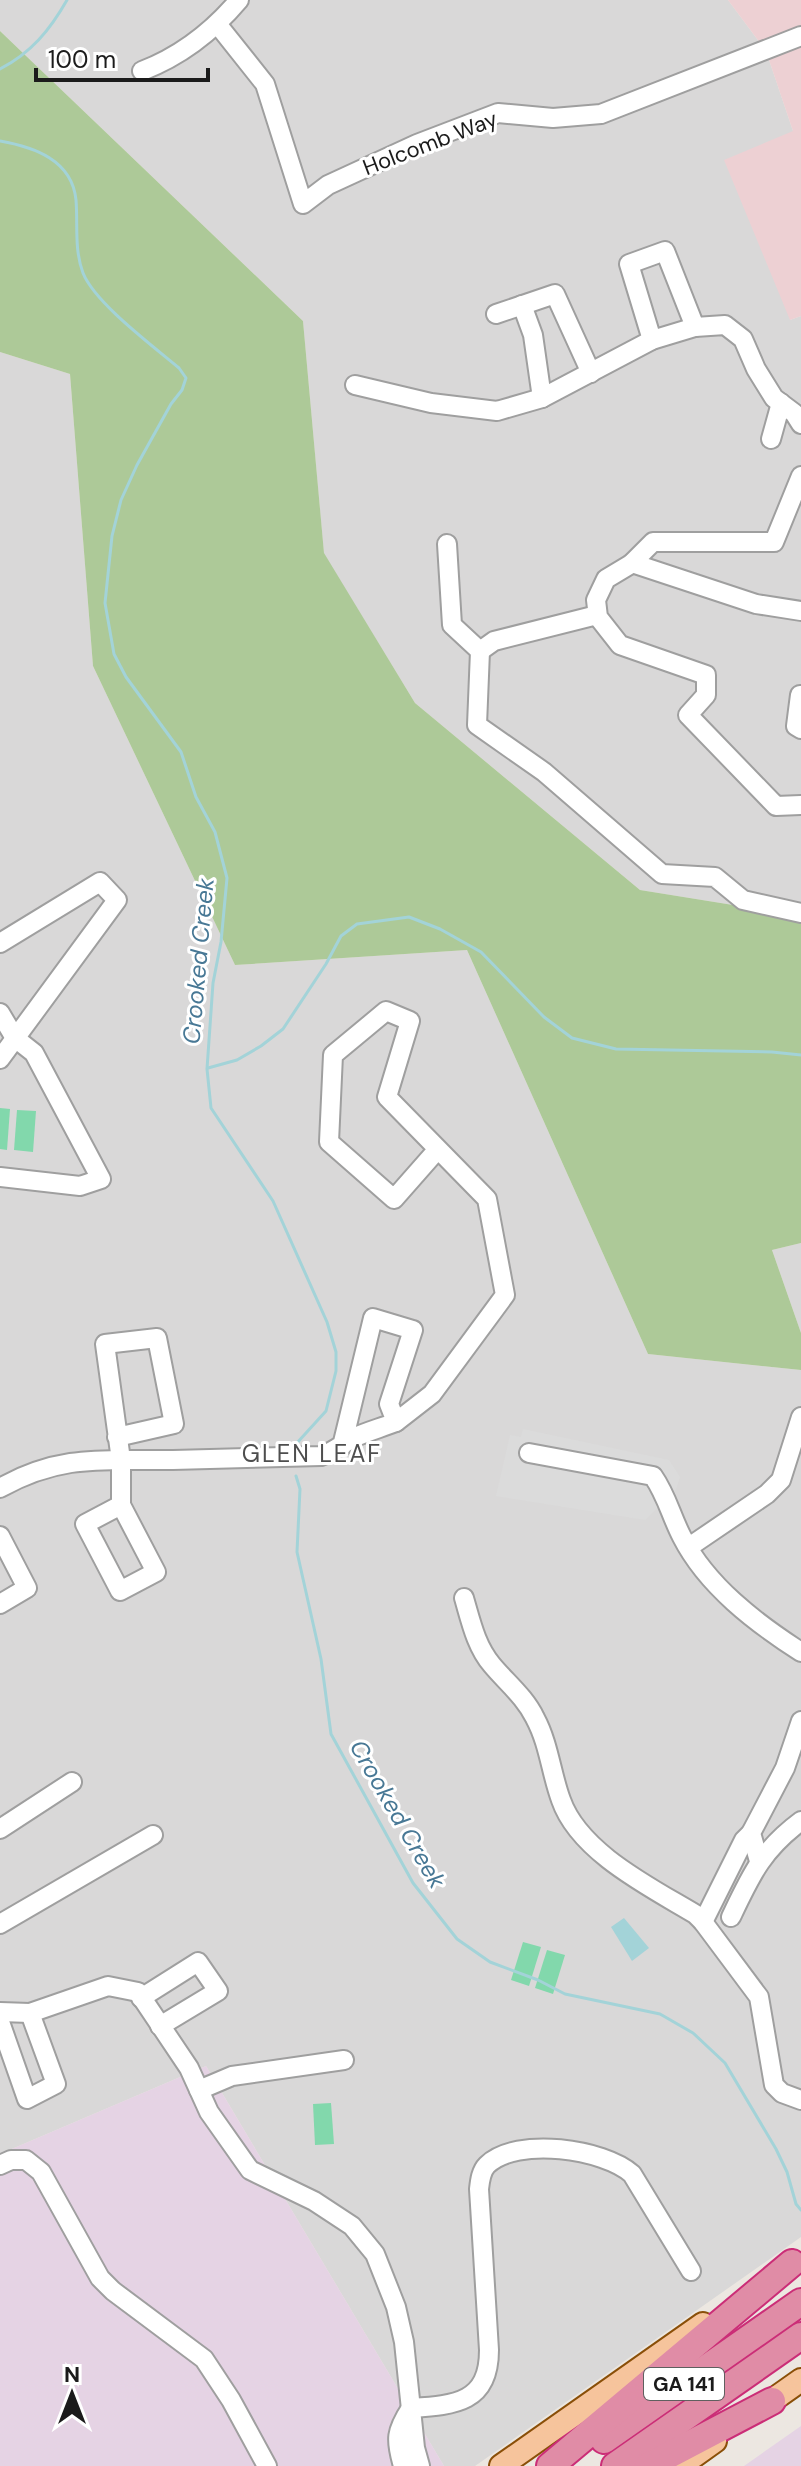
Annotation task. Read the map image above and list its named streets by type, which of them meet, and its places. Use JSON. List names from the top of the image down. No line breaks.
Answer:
{"streets":{"highway":["GA 141"],"street":["Holcomb Way"]},"districts":["GLEN LEAF"],"water":["Crooked Creek"],"scale_bar":"100 m","north":"top"}
